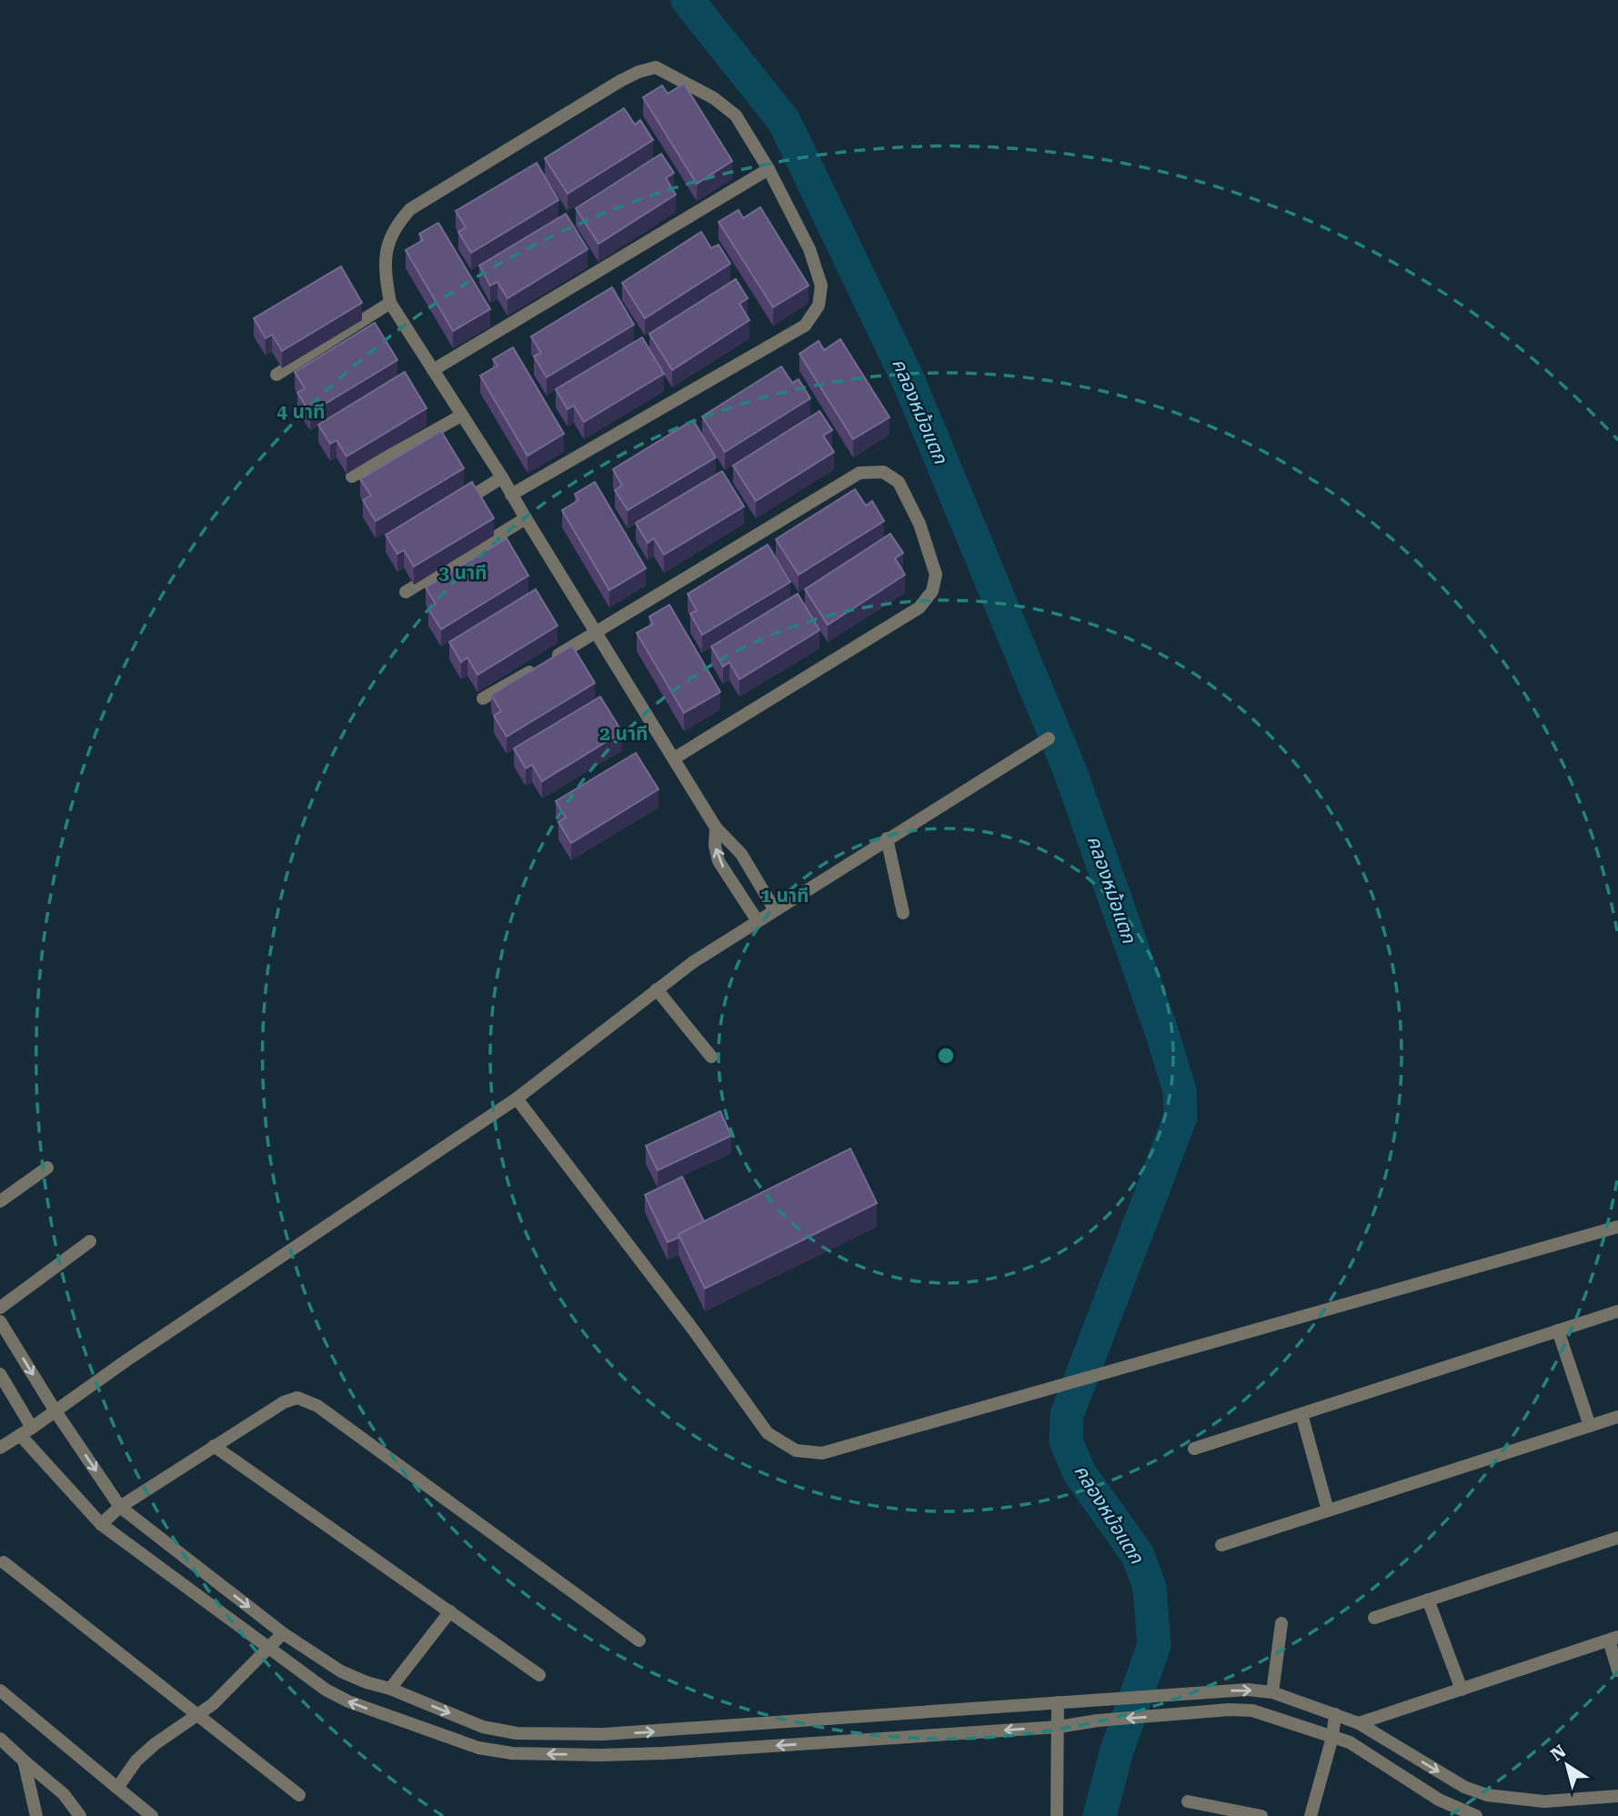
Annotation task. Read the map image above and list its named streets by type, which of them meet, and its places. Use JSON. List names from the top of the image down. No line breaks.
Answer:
{"water":["คลองหม้อแตก"],"north":"top left","rings":["4 นาที","3 นาที","2 นาที","1 นาที"]}
